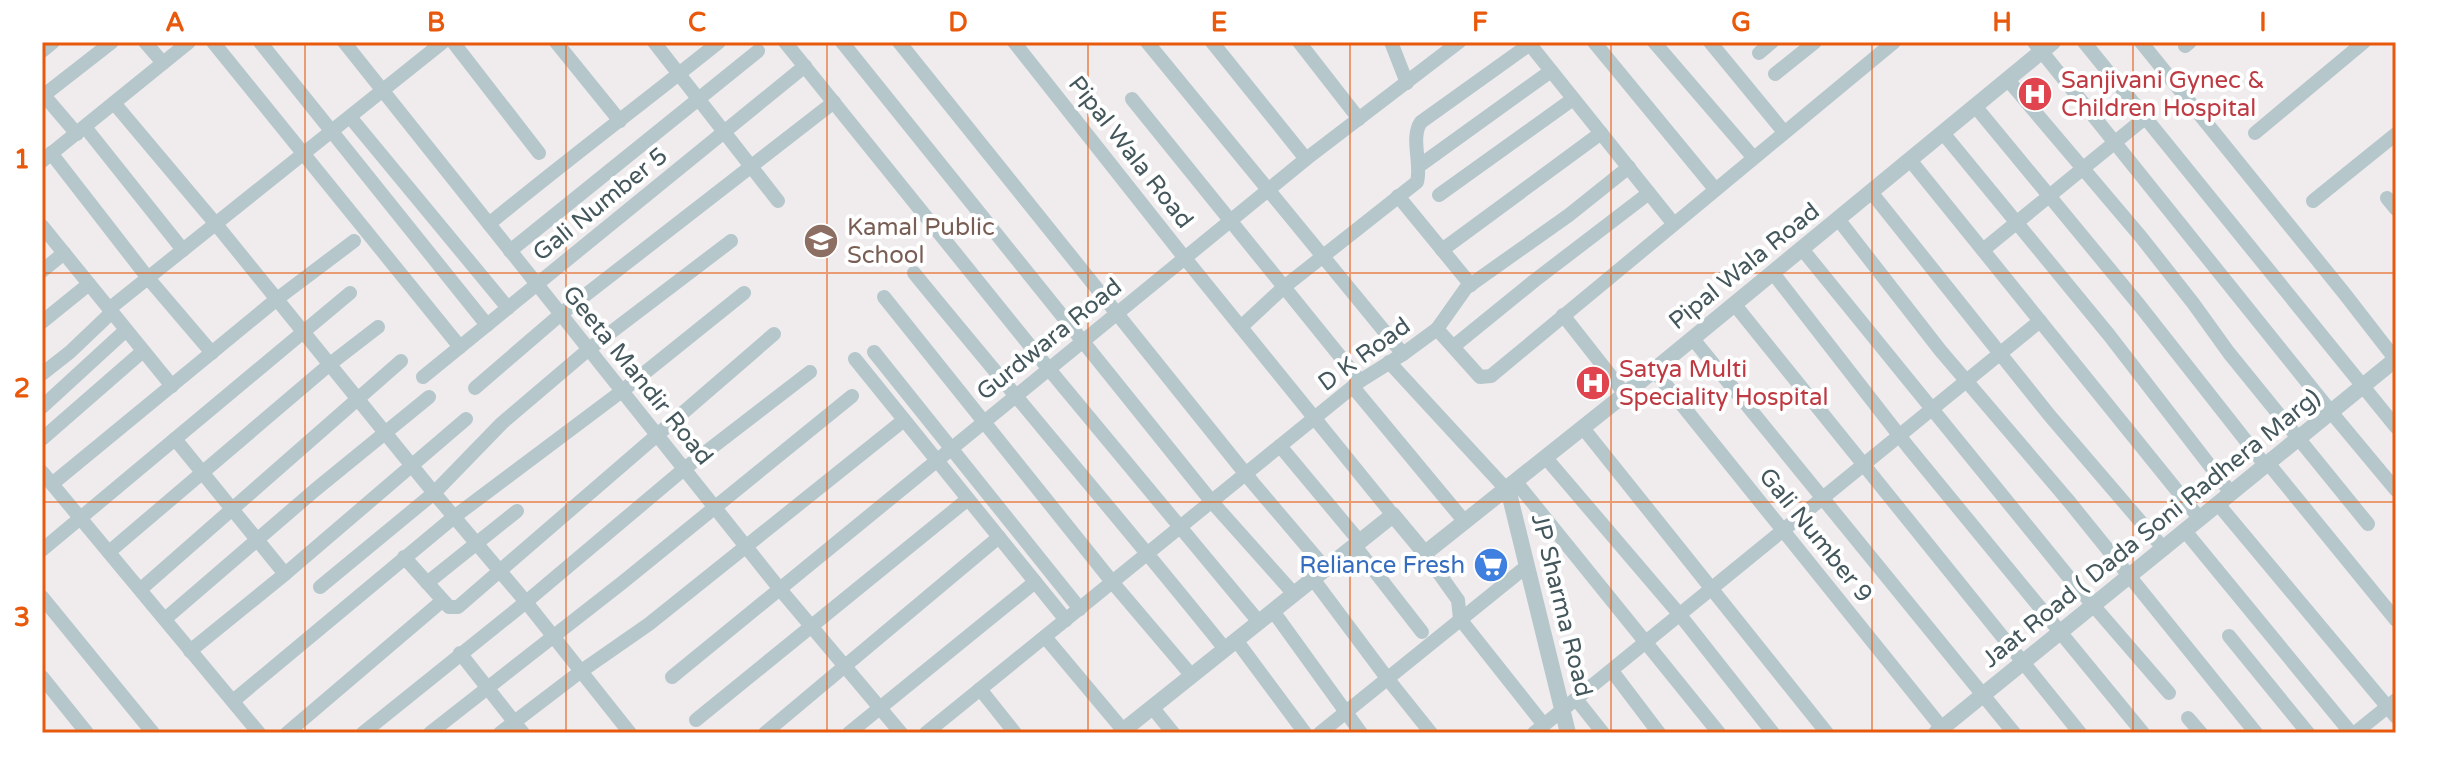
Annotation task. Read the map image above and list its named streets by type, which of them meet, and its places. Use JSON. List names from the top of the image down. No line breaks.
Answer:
{"streets":{"street":["Pipal Wala Road","Gali Number 5","Gurdwara Road","D K Road","Geeta Mandir Road","Jaat Road ( Dada Soni Radhera Marg)","Gali Number 9","JP Sharma Road"]},"crossings":[["Pipal Wala Road","Gurdwara Road"],["Pipal Wala Road","D K Road"],["Pipal Wala Road","Gali Number 9"],["Pipal Wala Road","JP Sharma Road"],["Gali Number 5","Geeta Mandir Road"],["Gurdwara Road","Geeta Mandir Road"],["Jaat Road ( Dada Soni Radhera Marg)","Gali Number 9"]],"places":{"hospital":["Sanjivani Gynec & Children Hospital","Satya Multi Speciality Hospital"],"school or university":["Kamal Public School"],"supermarket":["Reliance Fresh"]},"grid":{"columns":["A","B","C","D","E","F","G","H","I"],"rows":["1","2","3"]}}
